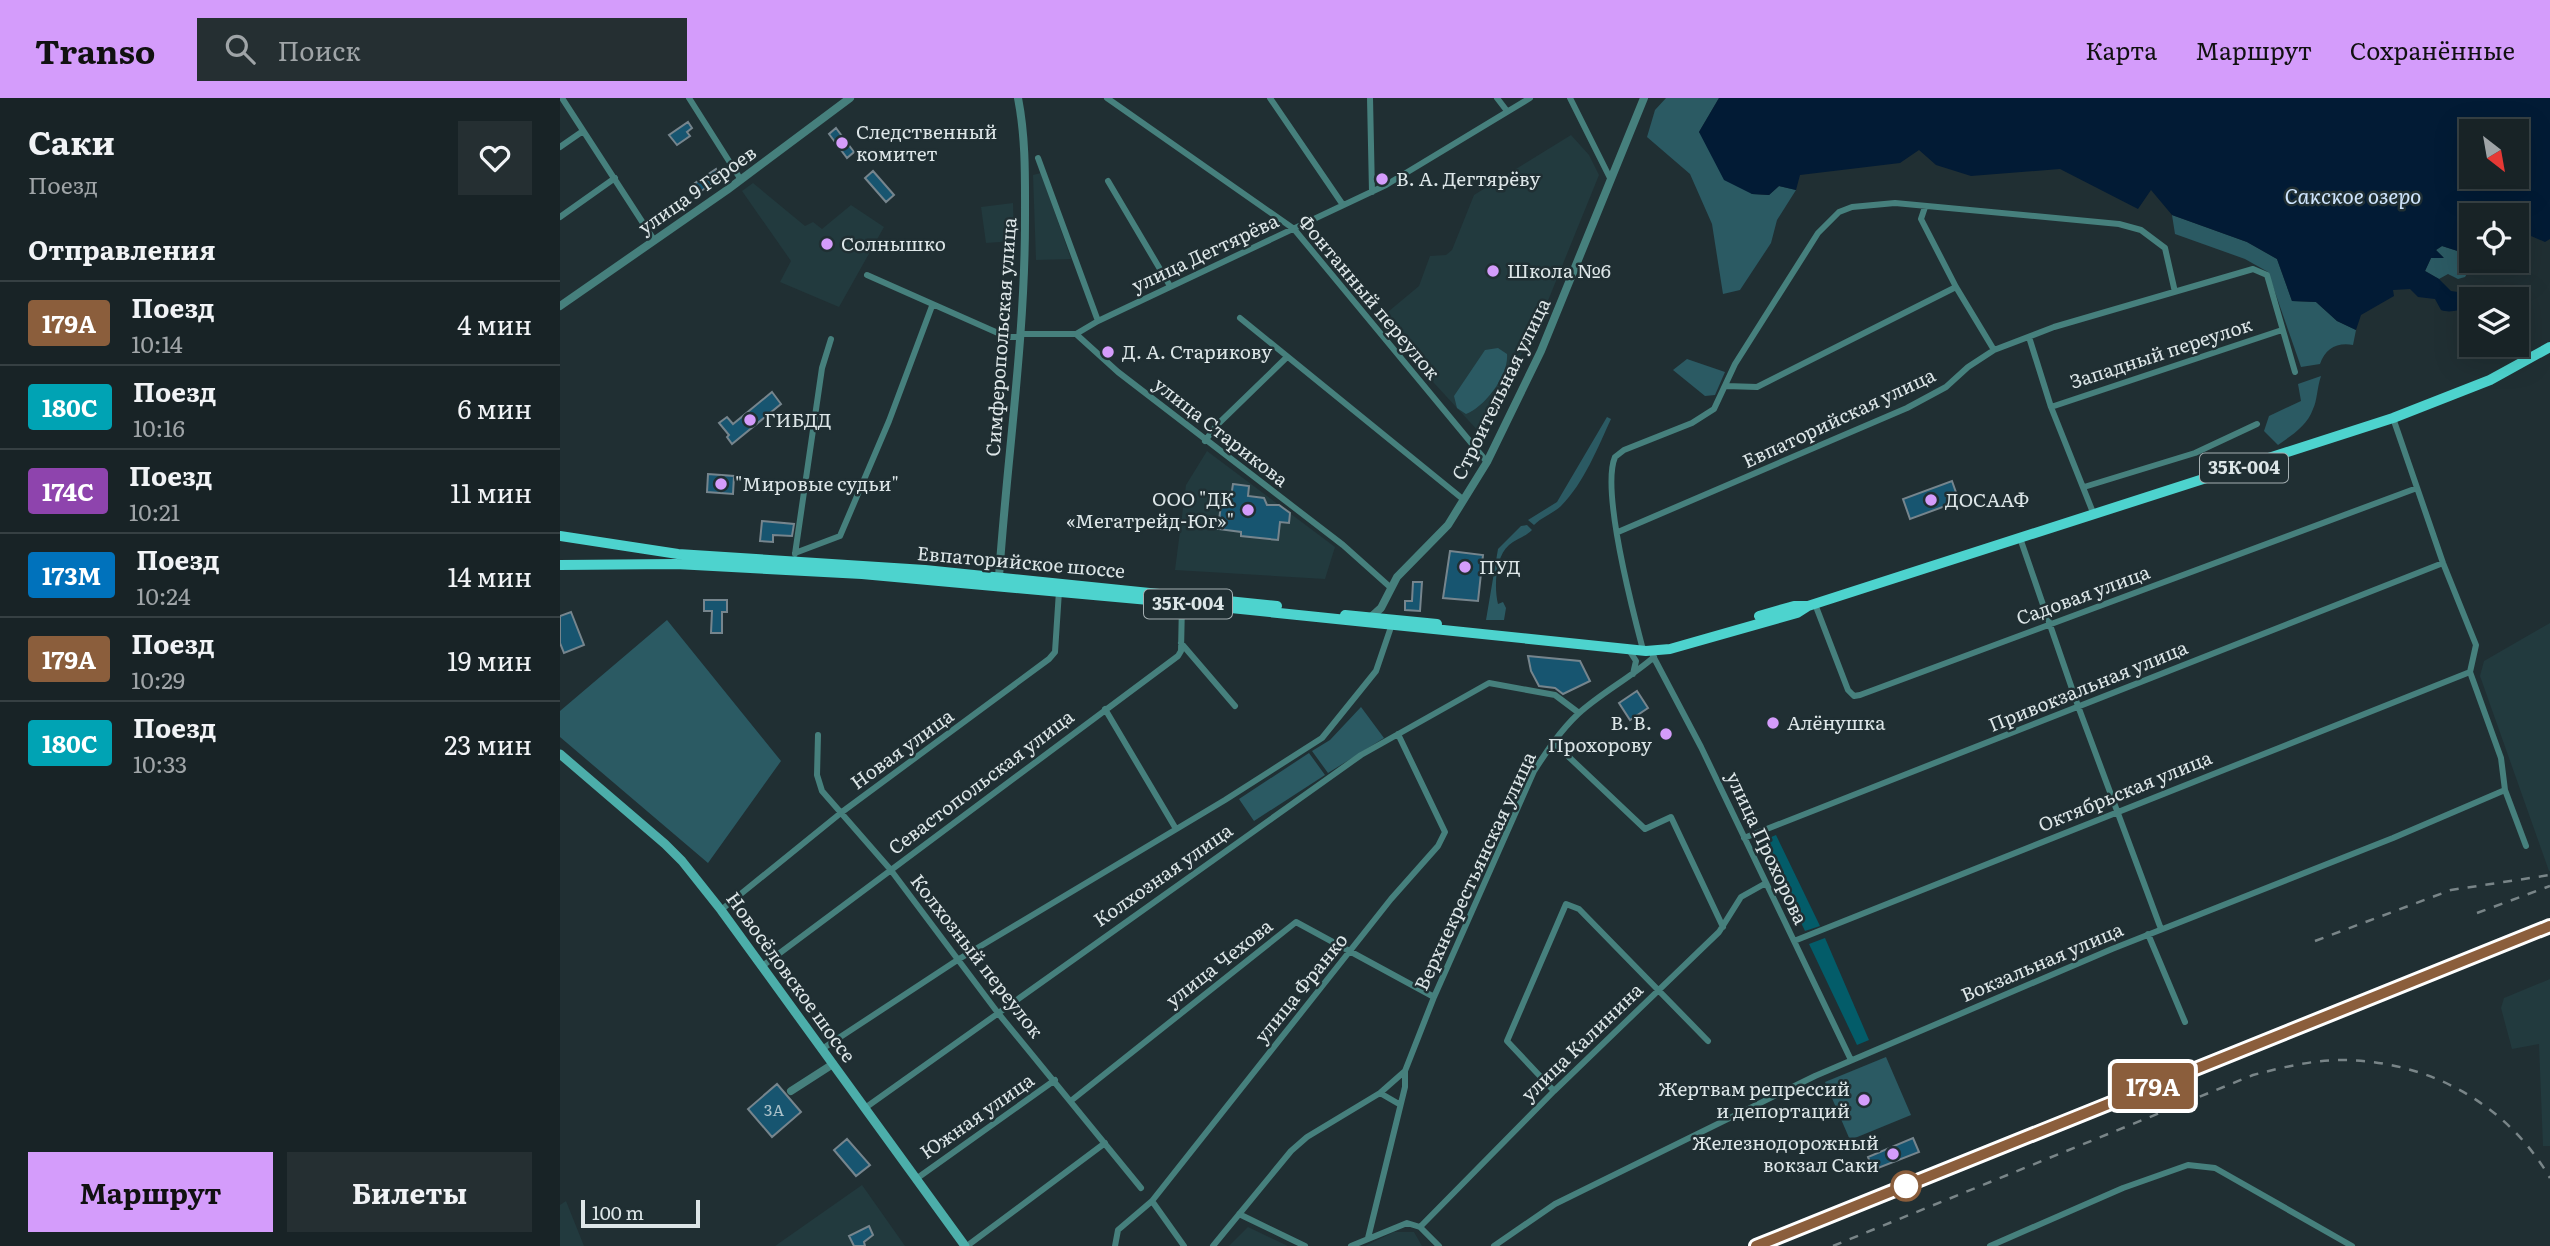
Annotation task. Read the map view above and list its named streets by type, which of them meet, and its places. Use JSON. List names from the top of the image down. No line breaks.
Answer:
{"streets":{"main road":["35К-004","Евпаторийское шоссе","Новосёловское шоссе"],"street":["улица 9 Героев","улица Дегтярёва","Фонтанный переулок","Симферопольская улица","Западный переулок","Строительная улица","Евпаторийская улица","улица Старикова","Садовая улица","Привокзальная улица","Новая улица","Севастопольская улица","Октябрьская улица","улица Прохорова","Верхнекрестьянская улица","Колхозная улица","Колхозный переулок","Вокзальная улица","улица Чехова","улица Франко","улица Калинина","Южная улица"]},"crossings":[["улица Дегтярёва","Фонтанный переулок"],["улица Дегтярёва","улица Старикова"],["Фонтанный переулок","Строительная улица"],["Симферопольская улица","Евпаторийское шоссе"],["Западный переулок","Евпаторийская улица"],["Строительная улица","улица Старикова"],["Строительная улица","Евпаторийское шоссе"],["Евпаторийская улица","улица Прохорова"],["35К-004","Евпаторийское шоссе"],["Евпаторийское шоссе","Садовая улица"],["Евпаторийское шоссе","Новая улица"],["Евпаторийское шоссе","улица Прохорова"],["Евпаторийское шоссе","Верхнекрестьянская улица"],["Евпаторийское шоссе","Колхозная улица"],["Привокзальная улица","улица Прохорова"],["Новая улица","Колхозный переулок"],["Новая улица","Новосёловское шоссе"],["Севастопольская улица","Колхозный переулок"],["Севастопольская улица","Новосёловское шоссе"],["Октябрьская улица","улица Прохорова"],["улица Прохорова","Верхнекрестьянская улица"],["улица Прохорова","Вокзальная улица"],["улица Прохорова","улица Калинина"],["Верхнекрестьянская улица","Колхозная улица"],["Верхнекрестьянская улица","улица Чехова"],["Колхозная улица","Колхозный переулок"],["Колхозная улица","Новосёловское шоссе"],["Колхозная улица","улица Франко"],["Колхозный переулок","улица Чехова"],["Колхозный переулок","Южная улица"],["улица Чехова","улица Франко"],["Новосёловское шоссе","Южная улица"]],"water":["Сакское озеро"],"places":["Следственный комитет","В. А. Дегтярёву","Солнышко","Школа №6","Д. А. Старикову","ГИБДД","\"Мировые судьи\"","ДОСААФ","ООО \"ДК «Мегатрейд-Юг»\"","ПУД","Алёнушка","В. В. Прохорову","Жертвам репрессий и депортаций","Железнодорожный вокзал Саки"],"house_numbers":["3А"],"scale_bar":"100 m","north":"bottom right","page":{"header":"Transo","search":"Поиск","nav":["Карта","Маршрут","Сохранённые"],"heading":[["Саки","Поезд"],"Отправления"],"on_map":"179А","list":[{"mark":"179А","name":"Поезд","note":"10:14","value":"4 мин"},{"mark":"180С","name":"Поезд","note":"10:16","value":"6 мин"},{"mark":"174С","name":"Поезд","note":"10:21","value":"11 мин"},{"mark":"173М","name":"Поезд","note":"10:24","value":"14 мин"},{"mark":"179А","name":"Поезд","note":"10:29","value":"19 мин"},{"mark":"180С","name":"Поезд","note":"10:33","value":"23 мин"}],"buttons":["Маршрут","Билеты"],"scale":"100 m"}}
